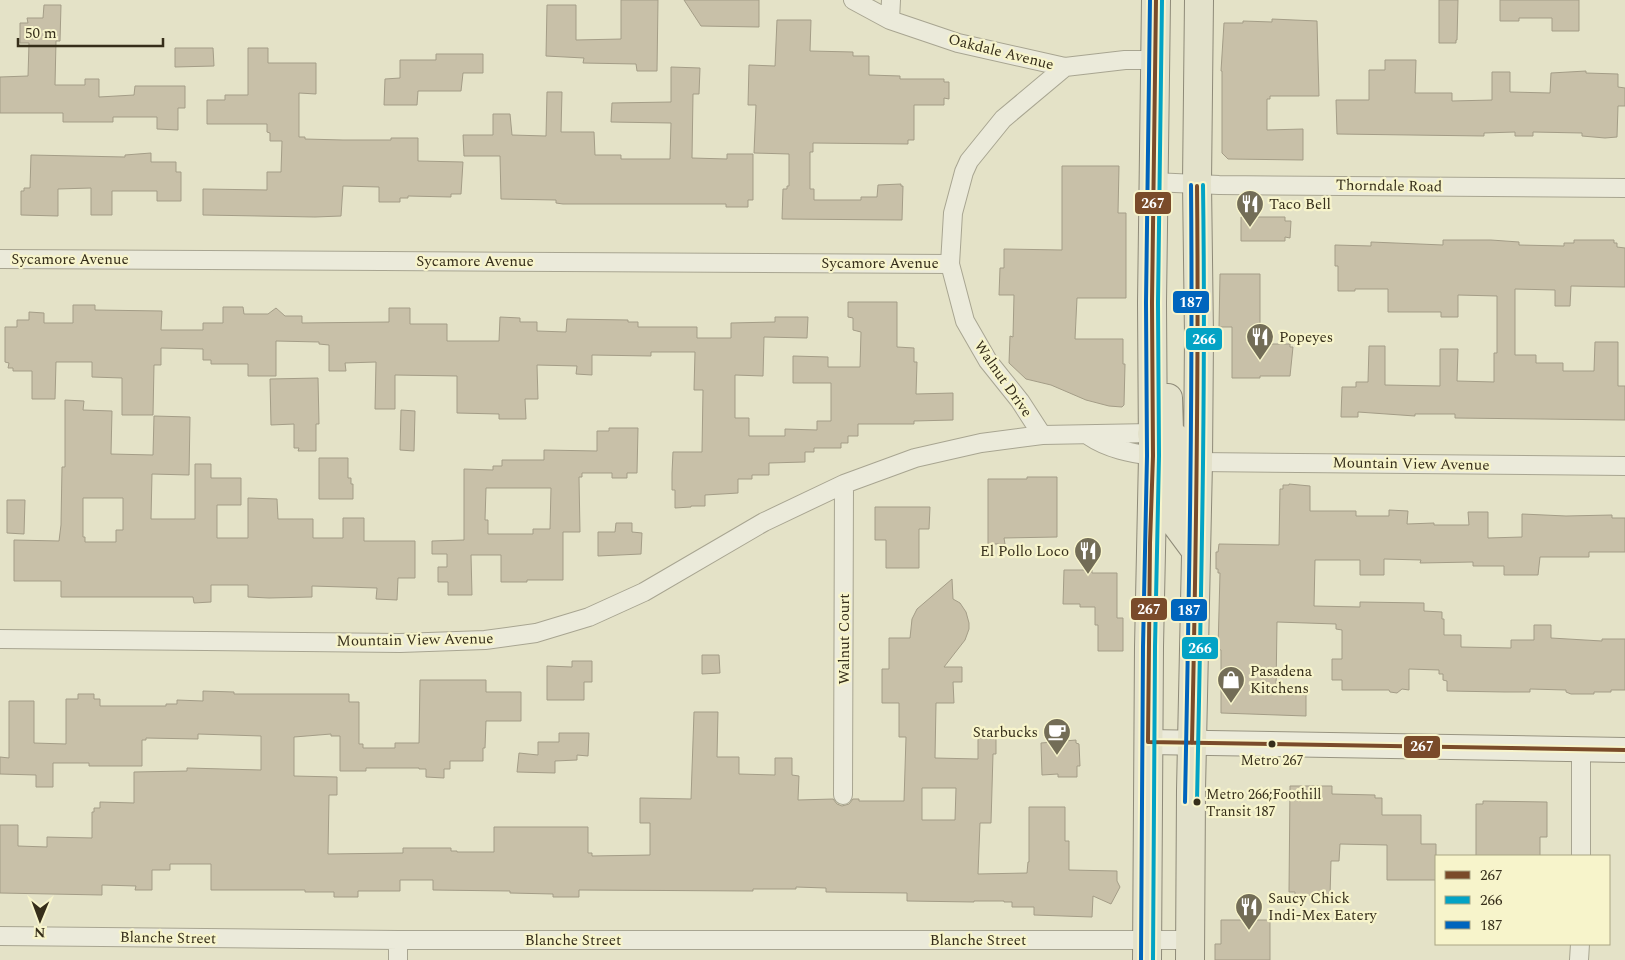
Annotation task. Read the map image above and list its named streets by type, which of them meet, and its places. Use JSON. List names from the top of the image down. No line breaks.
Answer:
{"streets":{"street":["Oakdale Avenue","Thorndale Road","Sycamore Avenue","Walnut Drive","Mountain View Avenue","Walnut Court","Blanche Street"]},"crossings":[["Oakdale Avenue","Walnut Drive"],["Sycamore Avenue","Walnut Drive"],["Walnut Drive","Mountain View Avenue"],["Mountain View Avenue","Walnut Court"]],"places":{"restaurant":["Taco Bell","Popeyes","El Pollo Loco","Saucy Chick Indi-Mex Eatery"],"shop":["Pasadena Kitchens"],"other":["Metro 267","Metro 266;Foothill Transit 187"],"cafe":["Starbucks"]},"lines":["transit line 267","transit line 266","transit line 187"],"legend":["267","266","187"],"scale_bar":"50 m","north":"bottom"}
